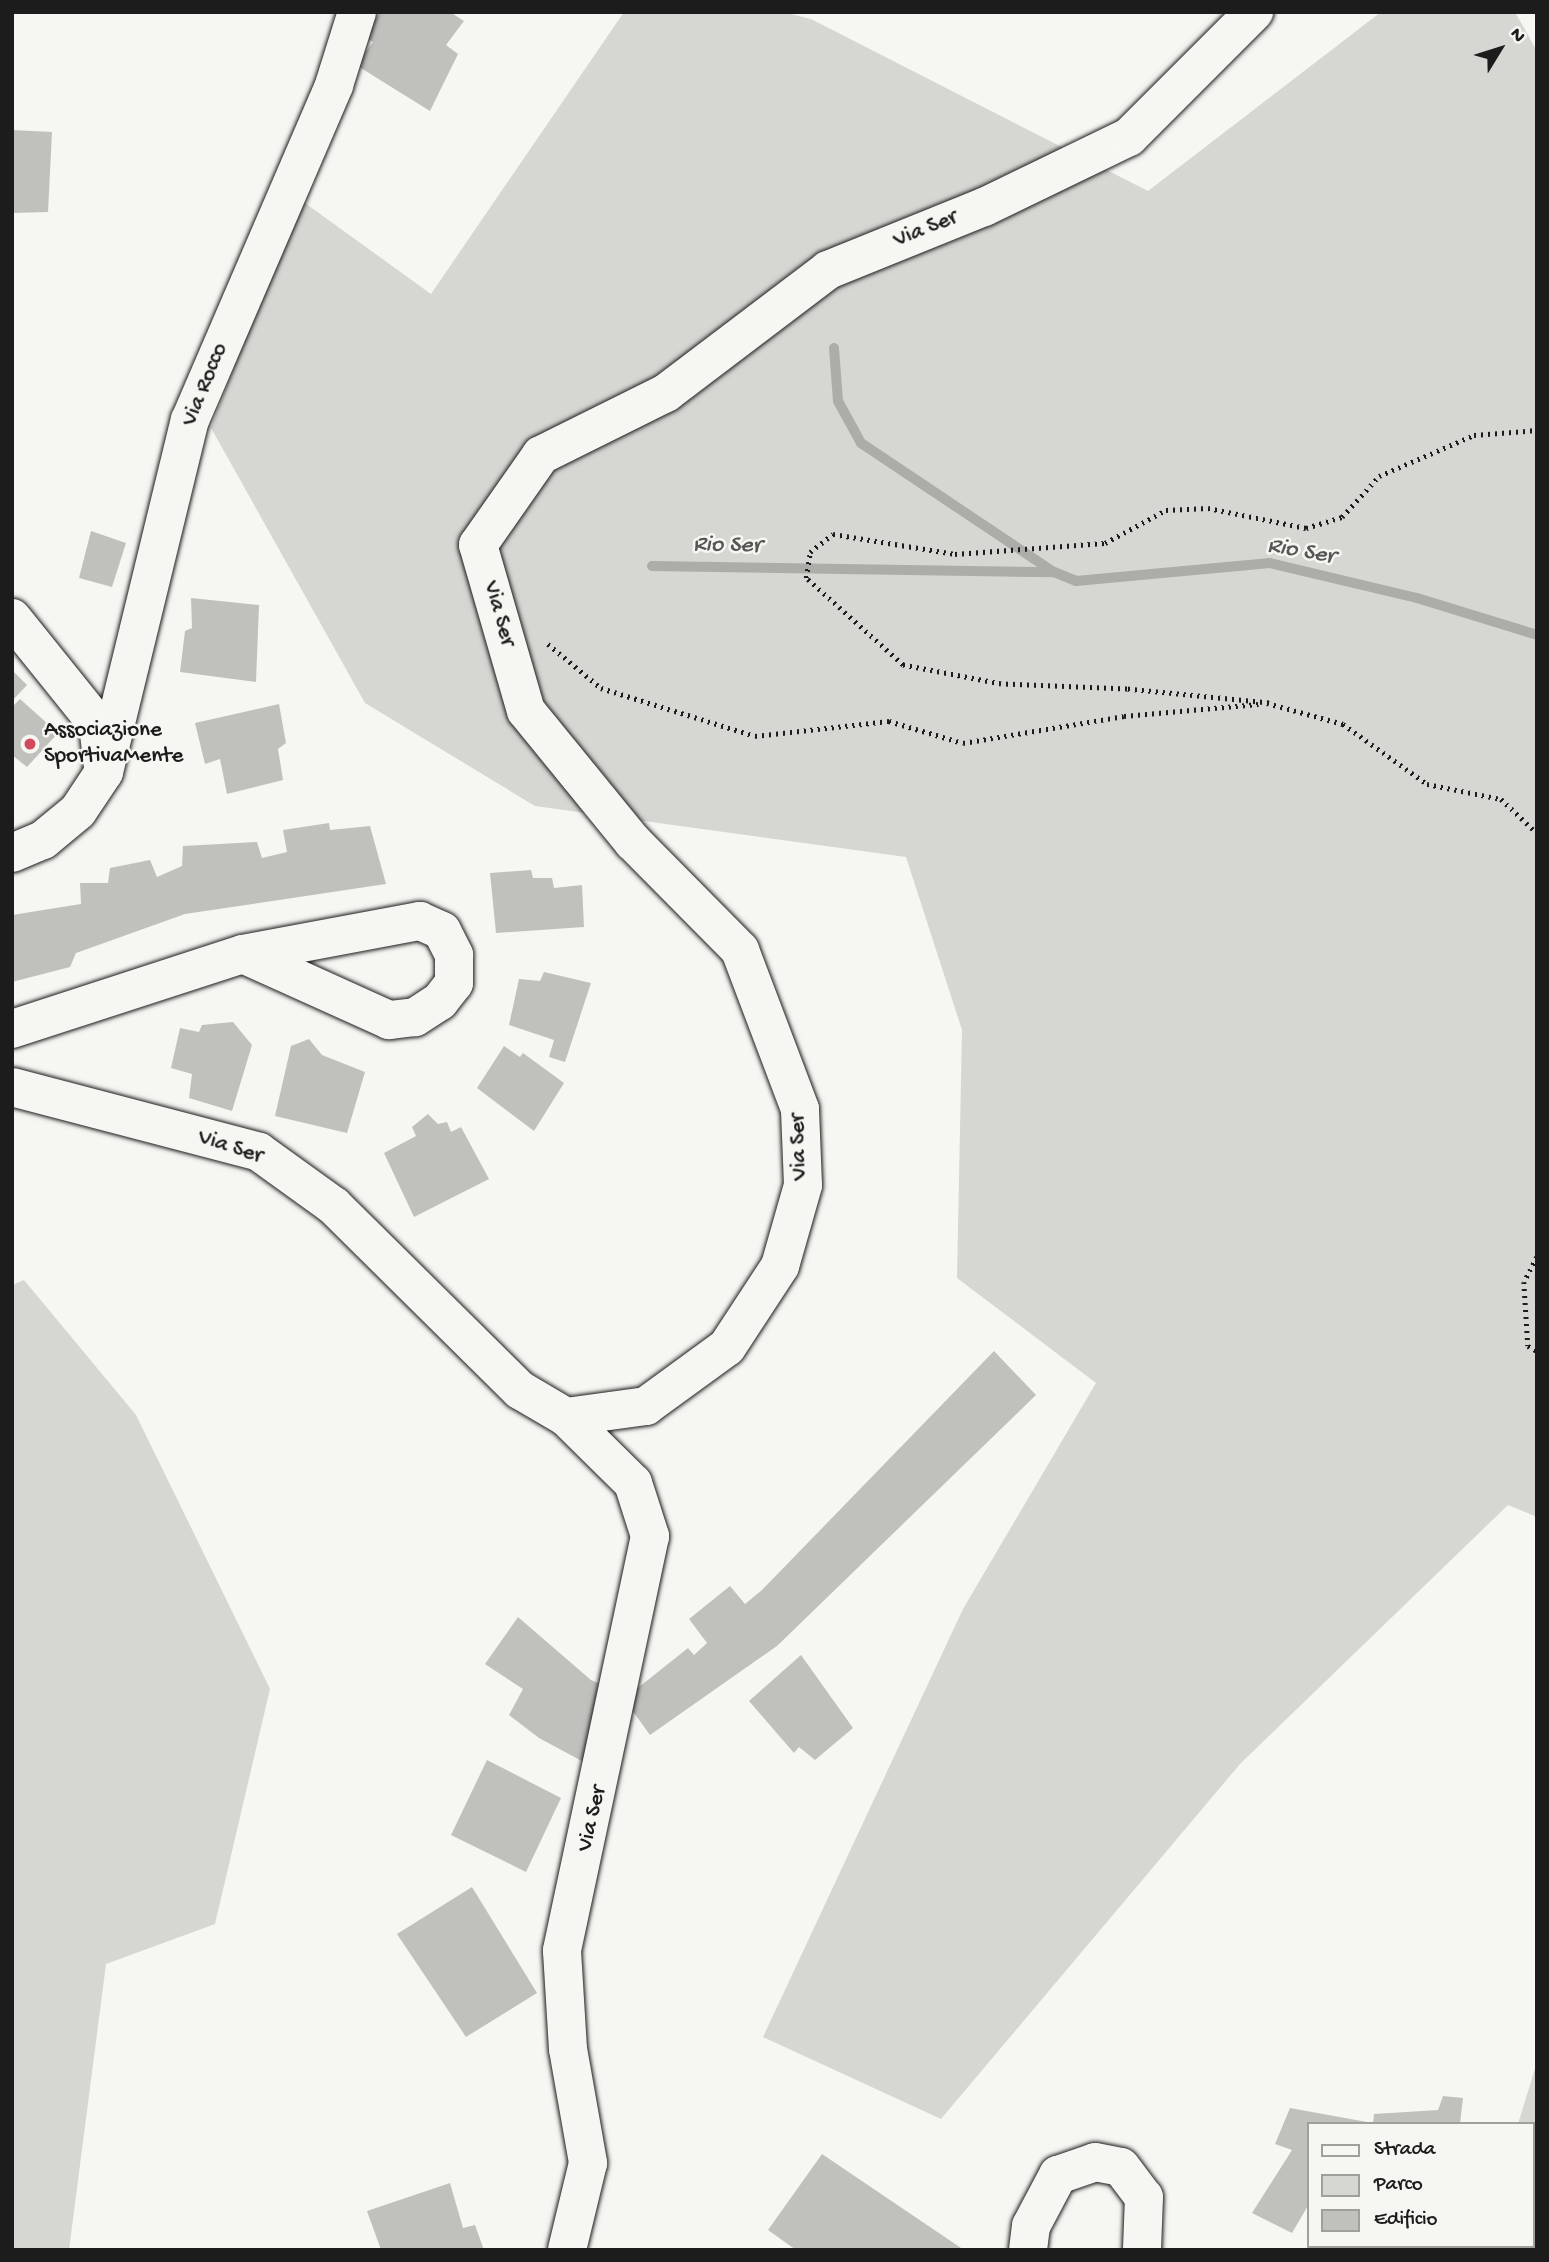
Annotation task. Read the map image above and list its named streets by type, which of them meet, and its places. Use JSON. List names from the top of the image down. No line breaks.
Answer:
{"streets":{"street":["Via Ser","Via Rocco"]},"water":["Rio Ser"],"places":["Associazione SportivaMente"],"legend":["Strada","Parco","Edificio"],"north":"top right"}
